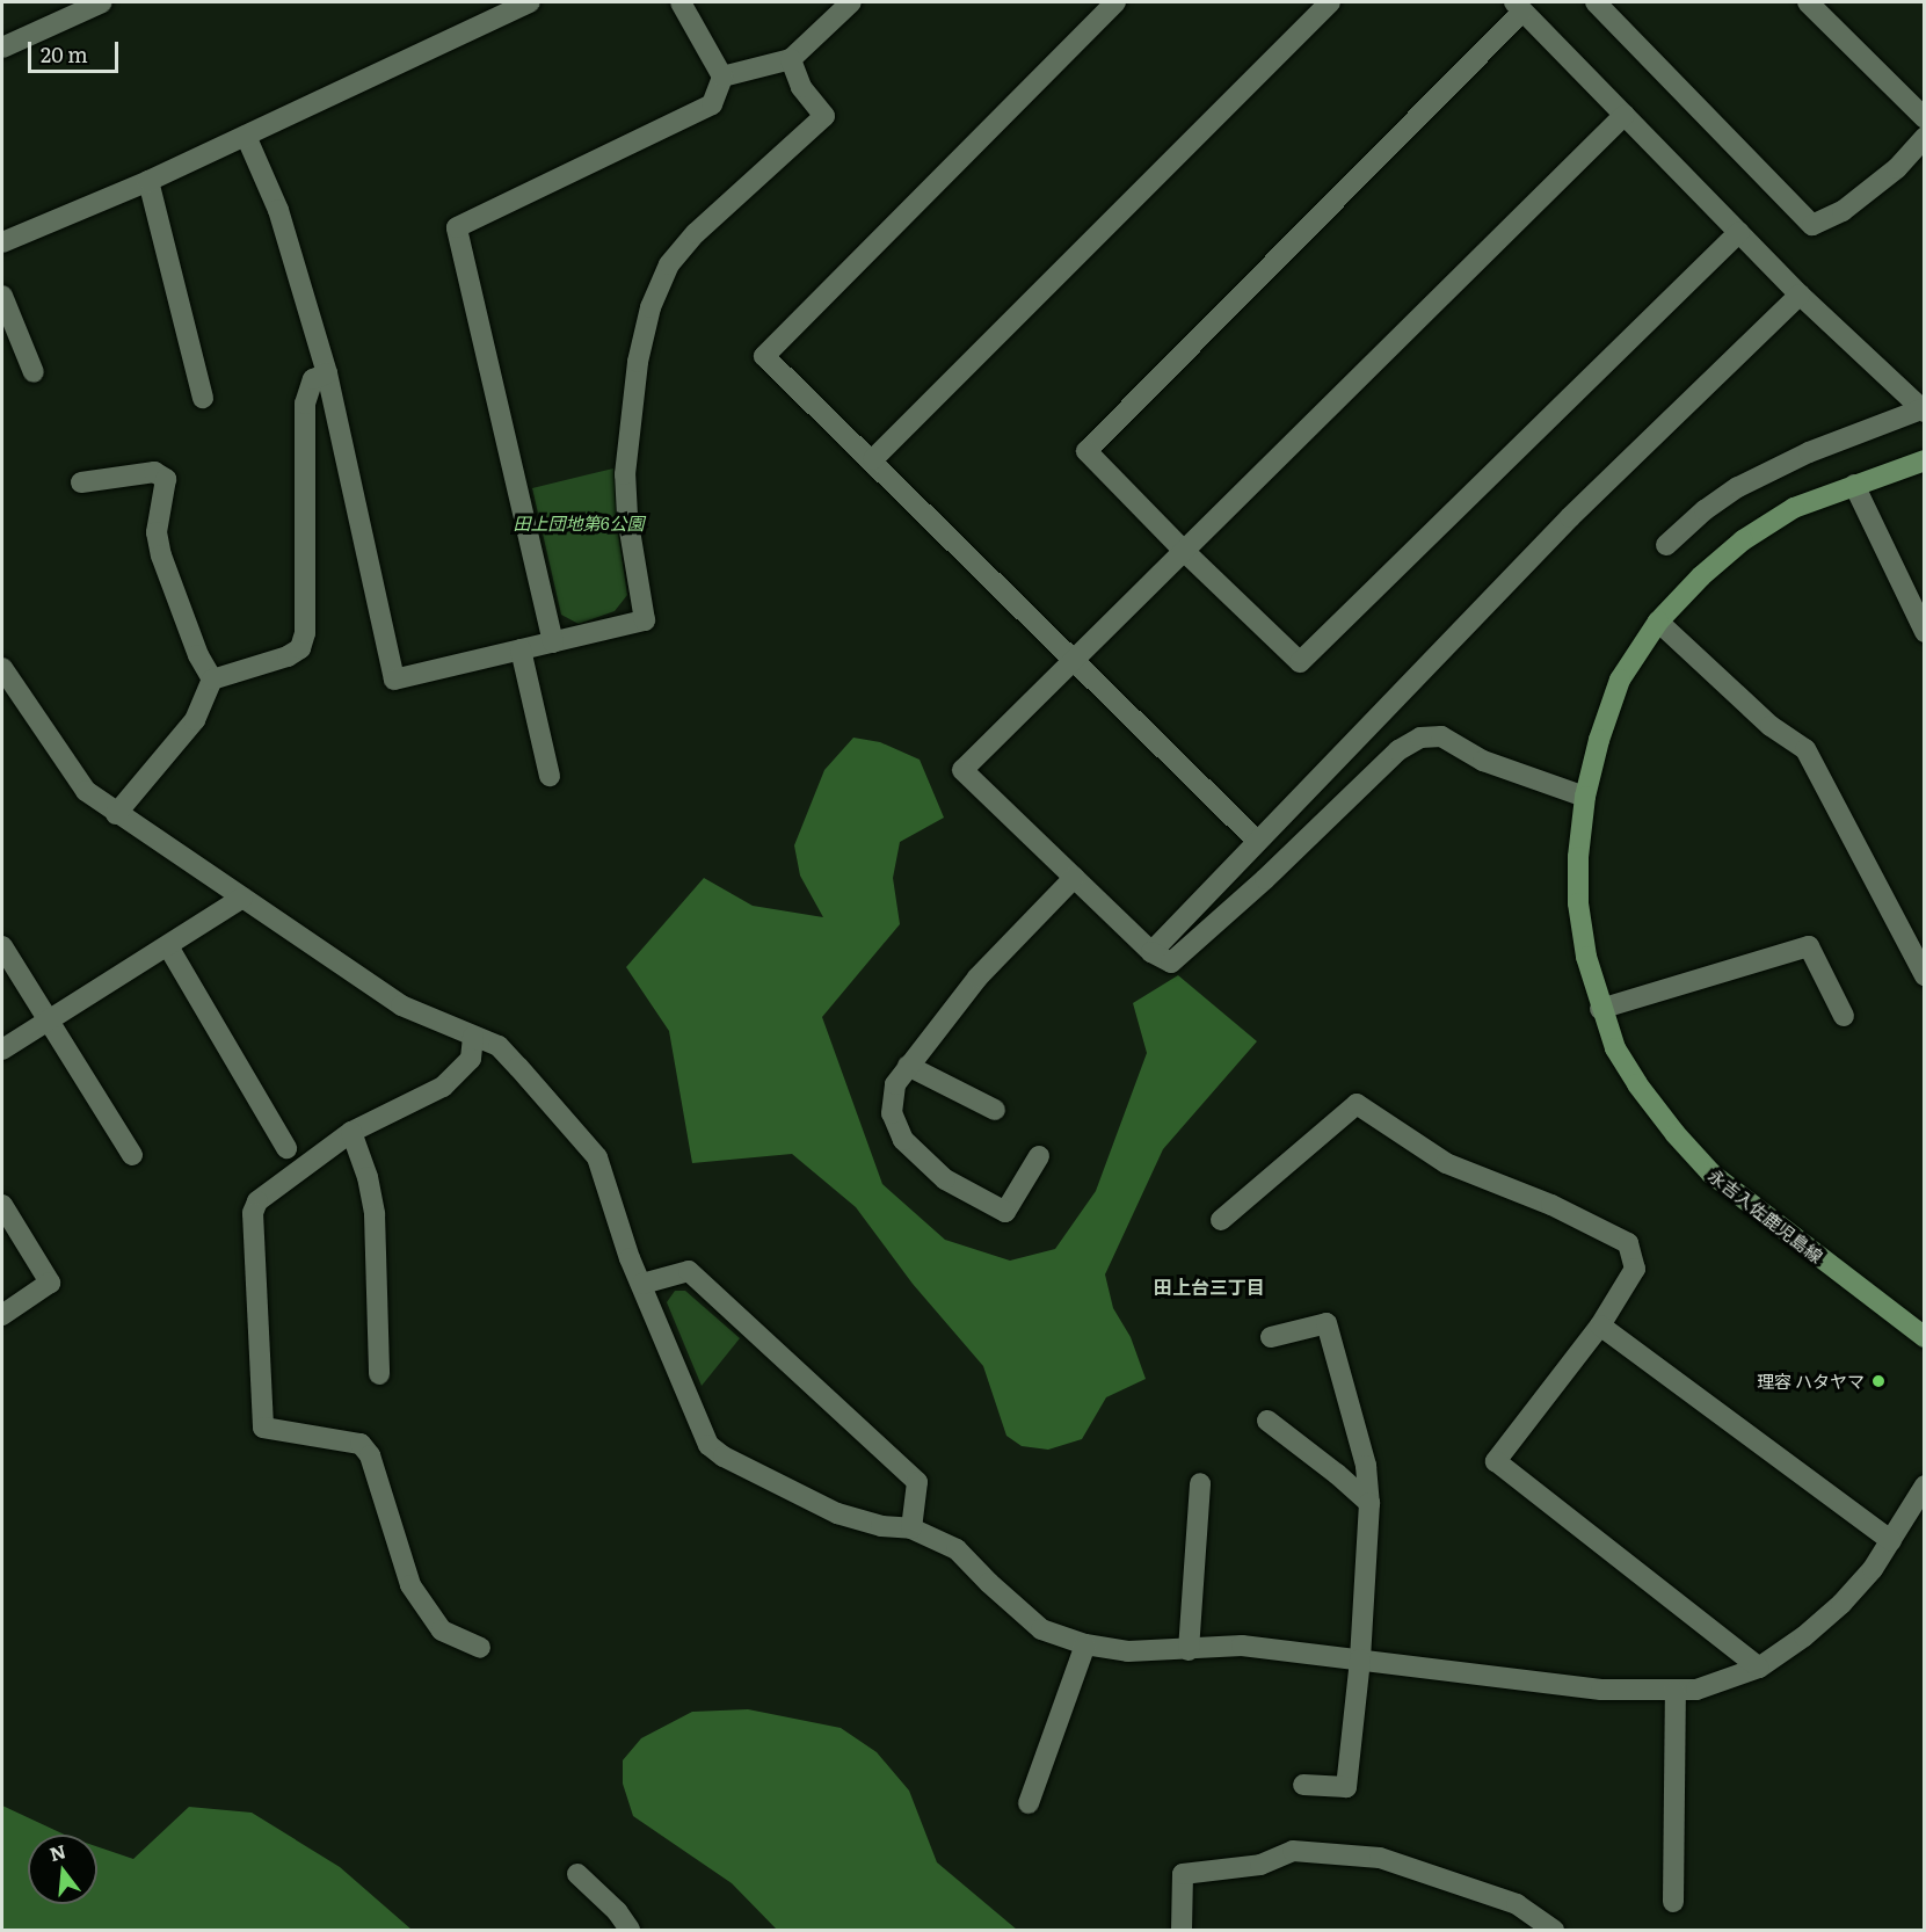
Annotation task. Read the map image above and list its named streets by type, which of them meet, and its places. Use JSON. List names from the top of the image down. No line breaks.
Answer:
{"streets":{"main road":["永吉入佐鹿児島線"]},"districts":["田上台三丁目"],"parks":["田上団地第6公園"],"places":["理容 ハタヤマ"],"scale_bar":"20 m","north":"top"}
